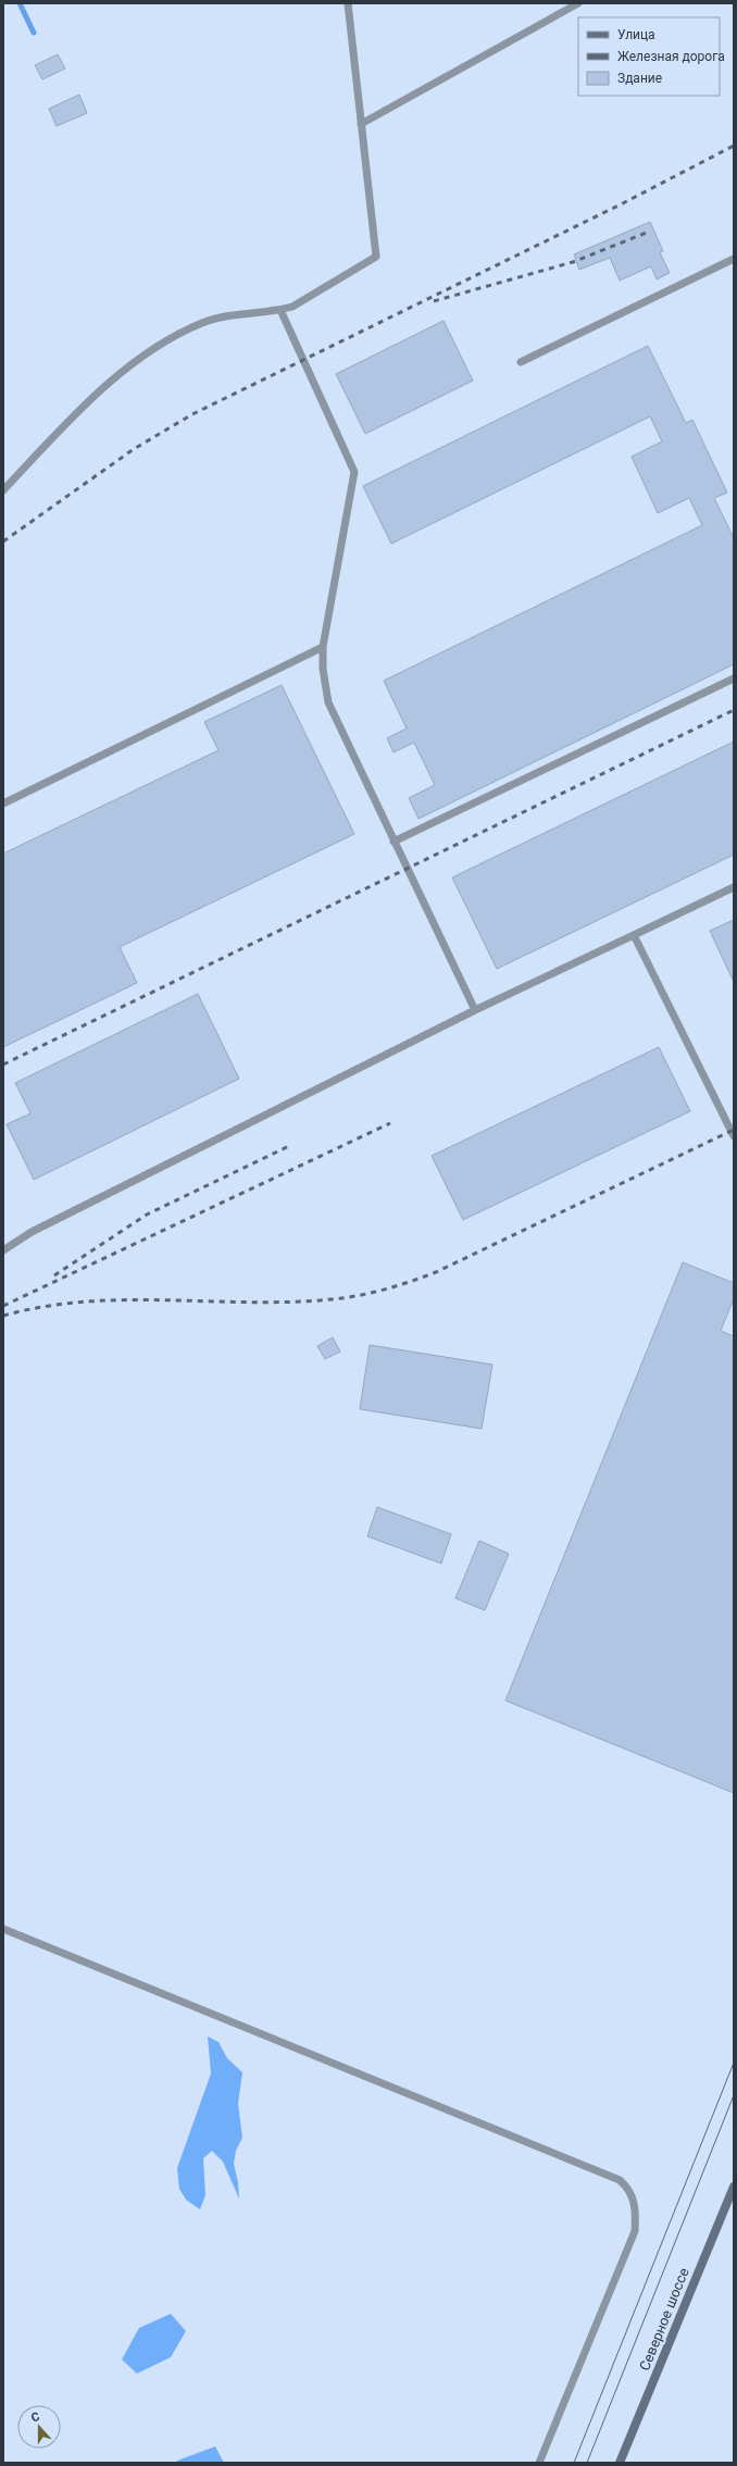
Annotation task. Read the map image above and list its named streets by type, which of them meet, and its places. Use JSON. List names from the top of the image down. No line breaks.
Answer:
{"streets":{"main road":["Северное шоссе"]},"legend":["Улица","Железная дорога","Здание"],"north":"top"}
